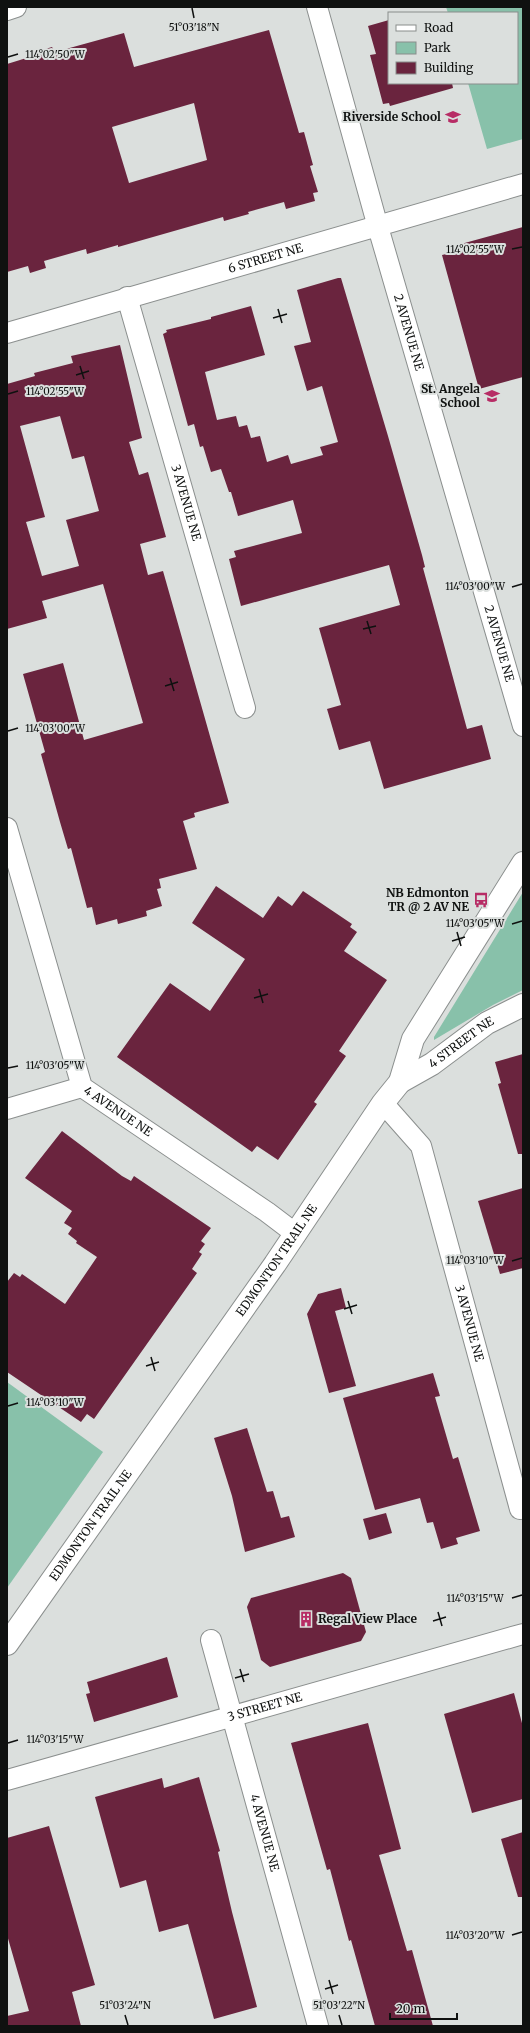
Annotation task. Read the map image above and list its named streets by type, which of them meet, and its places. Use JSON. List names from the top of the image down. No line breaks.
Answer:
{"streets":{"main road":["4 STREET NE","EDMONTON TRAIL NE"],"street":["6 STREET NE","2 AVENUE NE","3 AVENUE NE","4 AVENUE NE","3 STREET NE"]},"crossings":[["6 STREET NE","2 AVENUE NE"],["6 STREET NE","3 AVENUE NE"],["3 AVENUE NE","EDMONTON TRAIL NE"],["4 STREET NE","EDMONTON TRAIL NE"],["4 AVENUE NE","EDMONTON TRAIL NE"],["4 AVENUE NE","3 STREET NE"]],"places":{"school or university":["Riverside School","St. Angela School"],"bus stop":["NB Edmonton TR @ 2 AV NE"],"building":["Regal View Place"]},"legend":["Road","Park","Building"],"scale_bar":"20 m","coordinates":["51°03'18\"N","114°02'50\"W","114°02'55\"W","114°03'00\"W","114°03'05\"W","114°03'10\"W","114°03'15\"W","114°03'20\"W","51°03'24\"N","51°03'22\"N"]}
